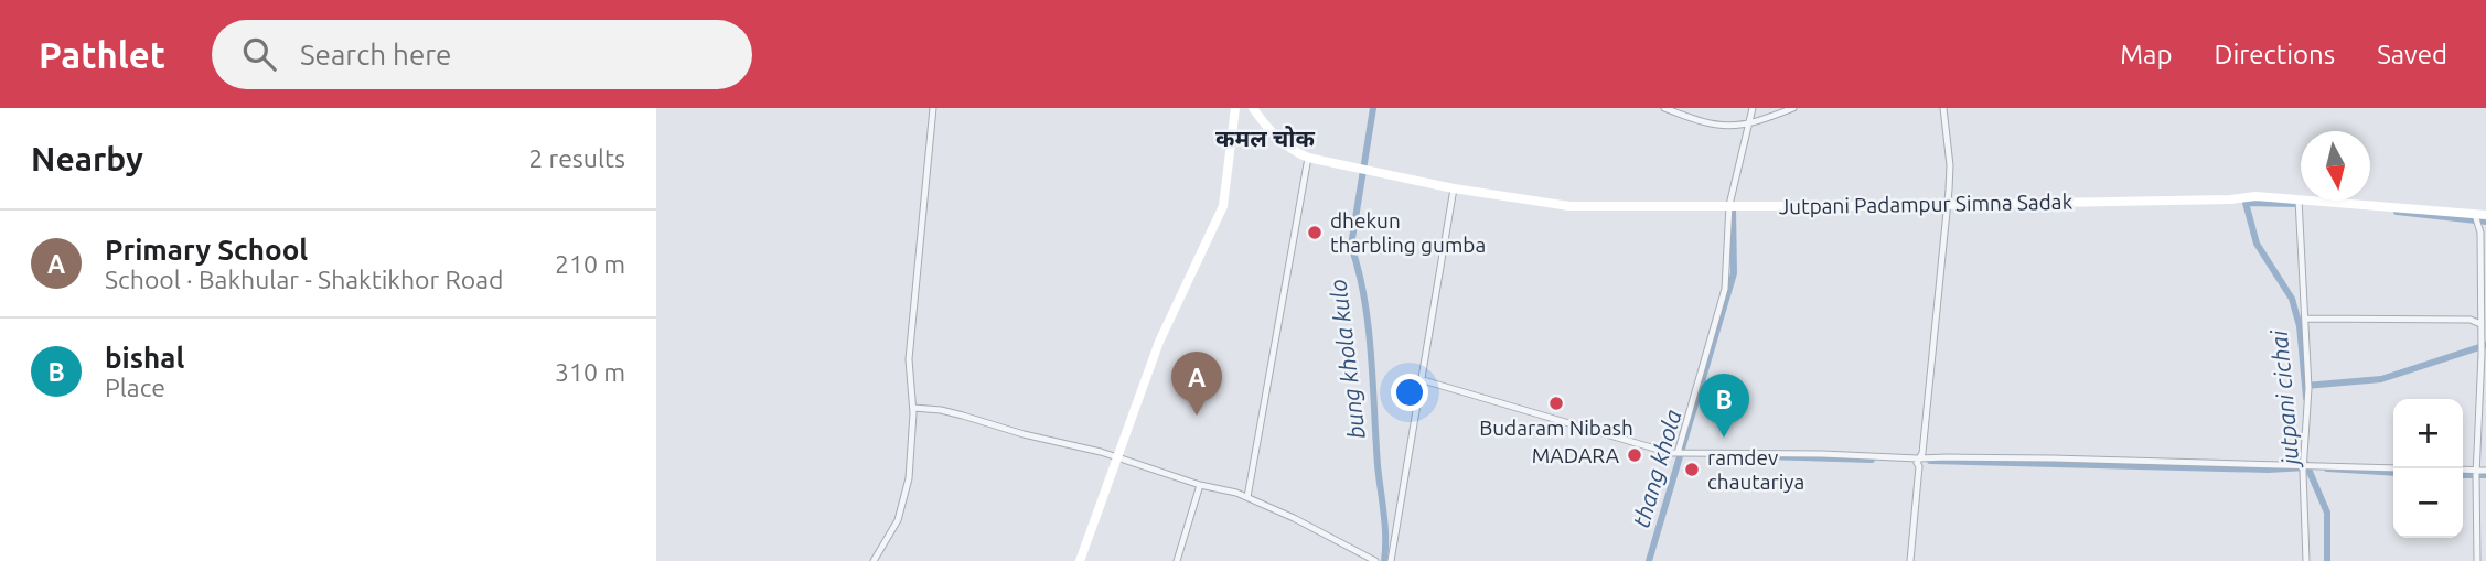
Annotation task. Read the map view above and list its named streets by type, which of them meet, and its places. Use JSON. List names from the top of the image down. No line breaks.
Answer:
{"streets":{"street":["Jutpani Padampur Simna Sadak"]},"districts":["कमल चोक"],"water":["bung khola kulo","jutpani cichai","thang khola"],"places":["dhekun tharbling gumba","Budaram Nibash","MADARA","ramdev chautariya"],"north":"bottom","page":{"header":"Pathlet","search":"Search here","nav":["Map","Directions","Saved"],"heading":["Nearby","2 results"],"list":[{"mark":"A","name":"Primary School","note":"School · Bakhular - Shaktikhor Road","value":"210 m"},{"mark":"B","name":"bishal","note":"Place","value":"310 m"}],"pins":["A","B"],"map_buttons":["+","−"]}}
